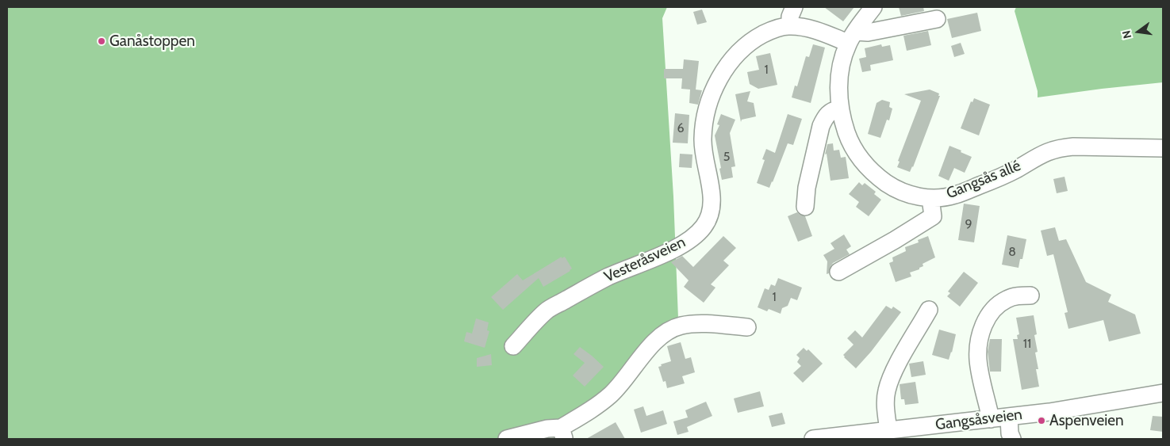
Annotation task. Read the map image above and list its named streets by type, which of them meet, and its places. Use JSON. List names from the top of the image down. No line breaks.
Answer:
{"streets":{"street":["Gangsås allé","Vesteråsveien","Gangsåsveien"]},"crossings":[["Gangsås allé","Vesteråsveien"]],"places":["Ganåstoppen","Aspenveien"],"house_numbers":["1","6","5","9","8","1","11"],"north":"left"}
